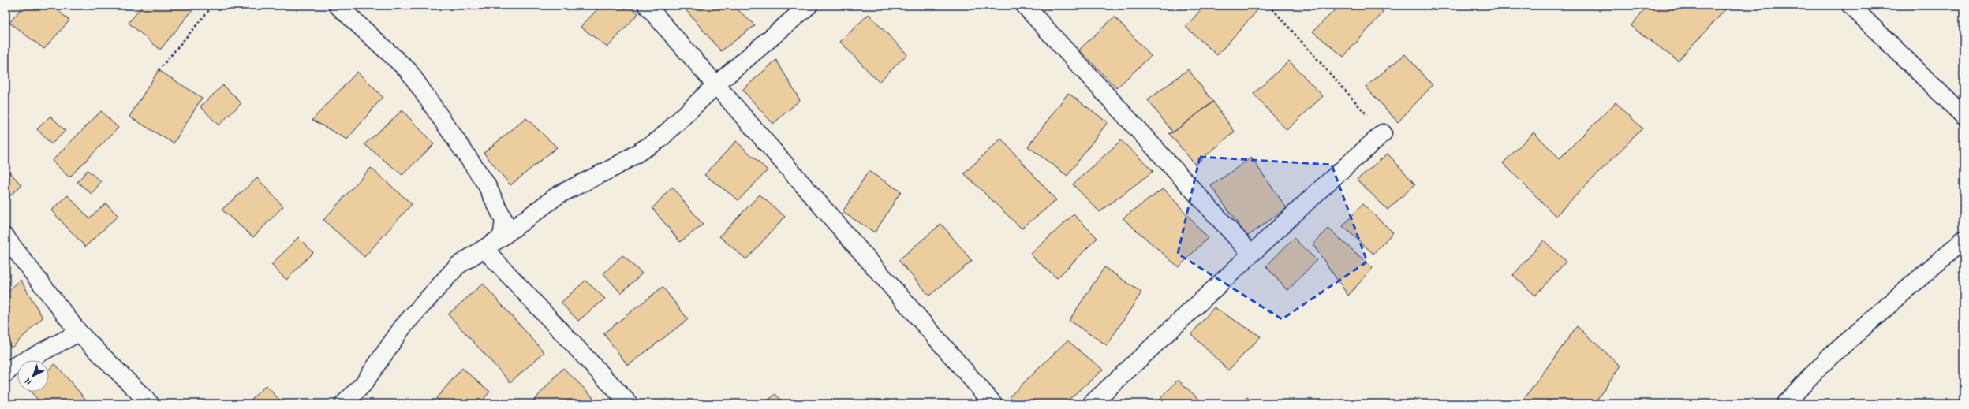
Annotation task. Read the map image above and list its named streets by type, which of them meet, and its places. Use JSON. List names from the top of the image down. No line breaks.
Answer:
{"north":"bottom left"}
